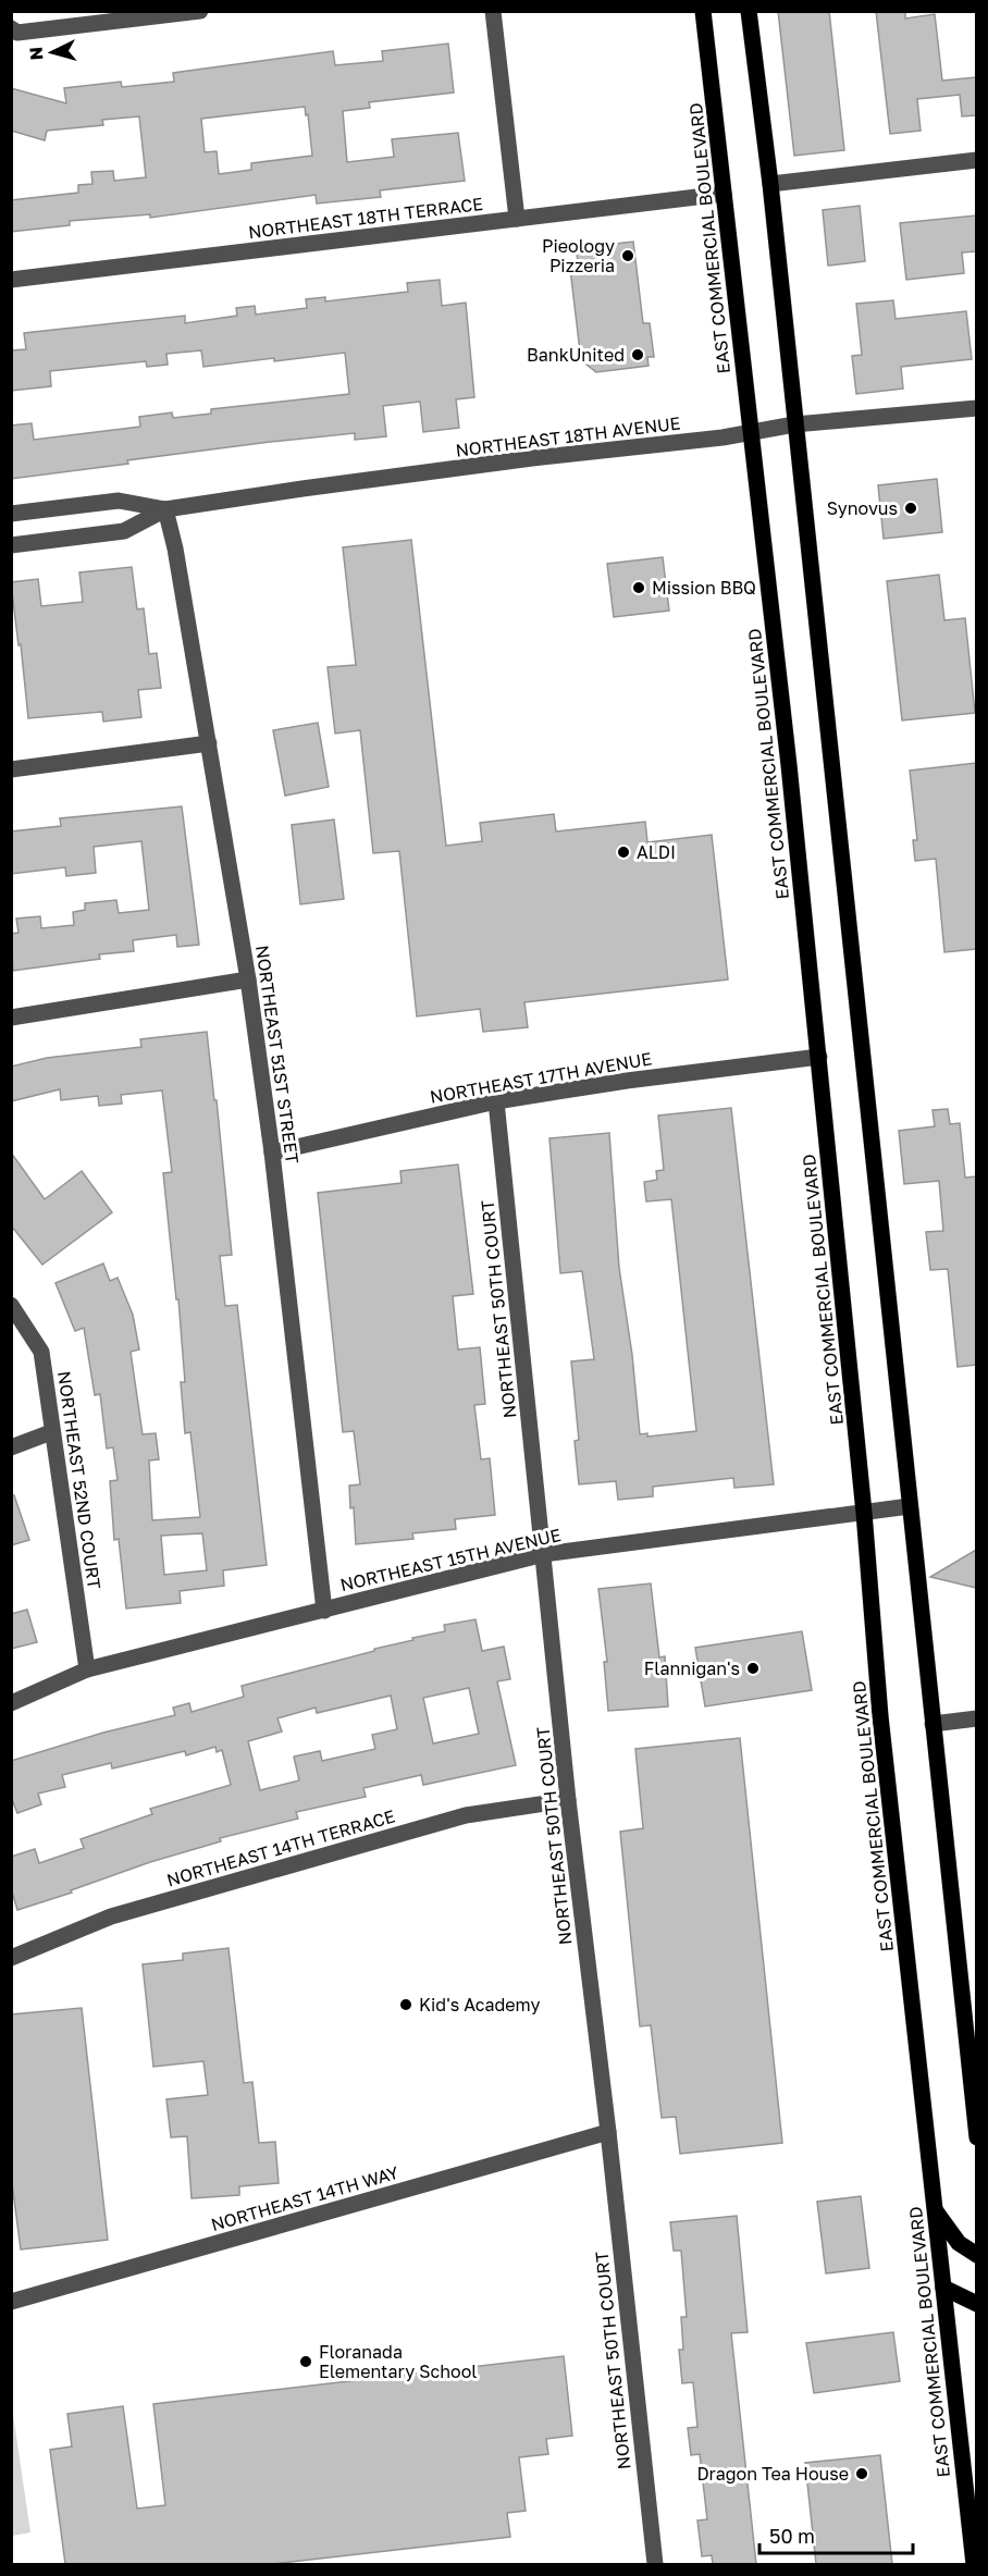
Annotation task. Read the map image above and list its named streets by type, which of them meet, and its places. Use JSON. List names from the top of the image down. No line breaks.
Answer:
{"streets":{"main road":["EAST COMMERCIAL BOULEVARD"],"street":["NORTHEAST 18TH TERRACE","NORTHEAST 18TH AVENUE","NORTHEAST 51ST STREET","NORTHEAST 17TH AVENUE","NORTHEAST 50TH COURT","NORTHEAST 52ND COURT","NORTHEAST 15TH AVENUE","NORTHEAST 14TH TERRACE","NORTHEAST 14TH WAY"]},"crossings":[["NORTHEAST 18TH TERRACE","EAST COMMERCIAL BOULEVARD"],["EAST COMMERCIAL BOULEVARD","NORTHEAST 18TH AVENUE"],["EAST COMMERCIAL BOULEVARD","NORTHEAST 17TH AVENUE"],["EAST COMMERCIAL BOULEVARD","NORTHEAST 15TH AVENUE"],["NORTHEAST 18TH AVENUE","NORTHEAST 51ST STREET"],["NORTHEAST 51ST STREET","NORTHEAST 17TH AVENUE"],["NORTHEAST 51ST STREET","NORTHEAST 15TH AVENUE"],["NORTHEAST 17TH AVENUE","NORTHEAST 50TH COURT"],["NORTHEAST 50TH COURT","NORTHEAST 15TH AVENUE"],["NORTHEAST 50TH COURT","NORTHEAST 14TH TERRACE"],["NORTHEAST 50TH COURT","NORTHEAST 14TH WAY"],["NORTHEAST 52ND COURT","NORTHEAST 15TH AVENUE"]],"places":["Pieology Pizzeria","BankUnited","Synovus","Mission BBQ","ALDI","Flannigan's","Kid's Academy","Floranada Elementary School","Dragon Tea House"],"scale_bar":"50 m","north":"left"}
